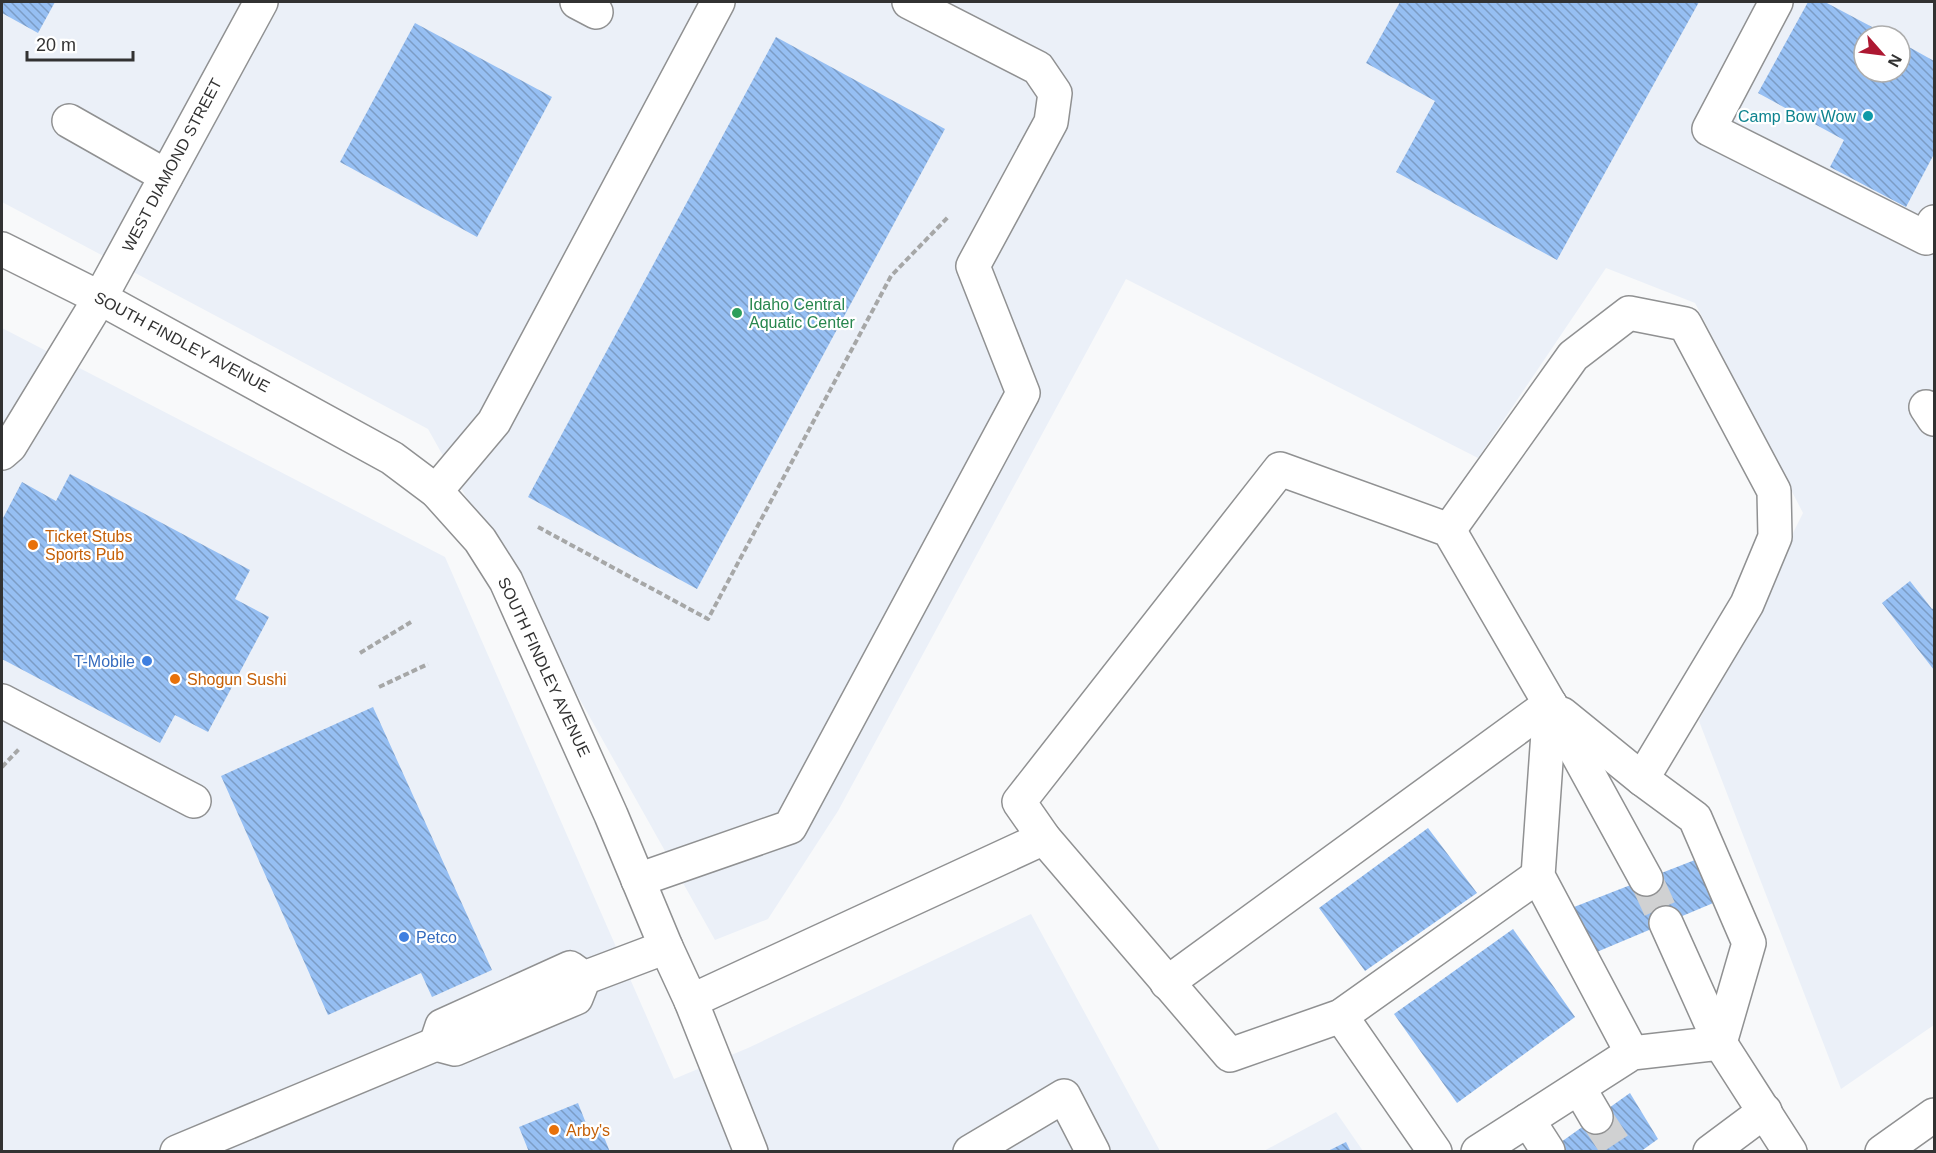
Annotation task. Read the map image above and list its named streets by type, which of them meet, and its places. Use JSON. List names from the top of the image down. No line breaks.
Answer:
{"streets":{"street":["WEST DIAMOND STREET","SOUTH FINDLEY AVENUE"]},"crossings":[["WEST DIAMOND STREET","SOUTH FINDLEY AVENUE"]],"places":["Camp Bow Wow","Idaho Central Aquatic Center","Ticket Stubs Sports Pub","T-Mobile","Shogun Sushi","Petco","Arby's"],"scale_bar":"20 m","north":"bottom right"}
